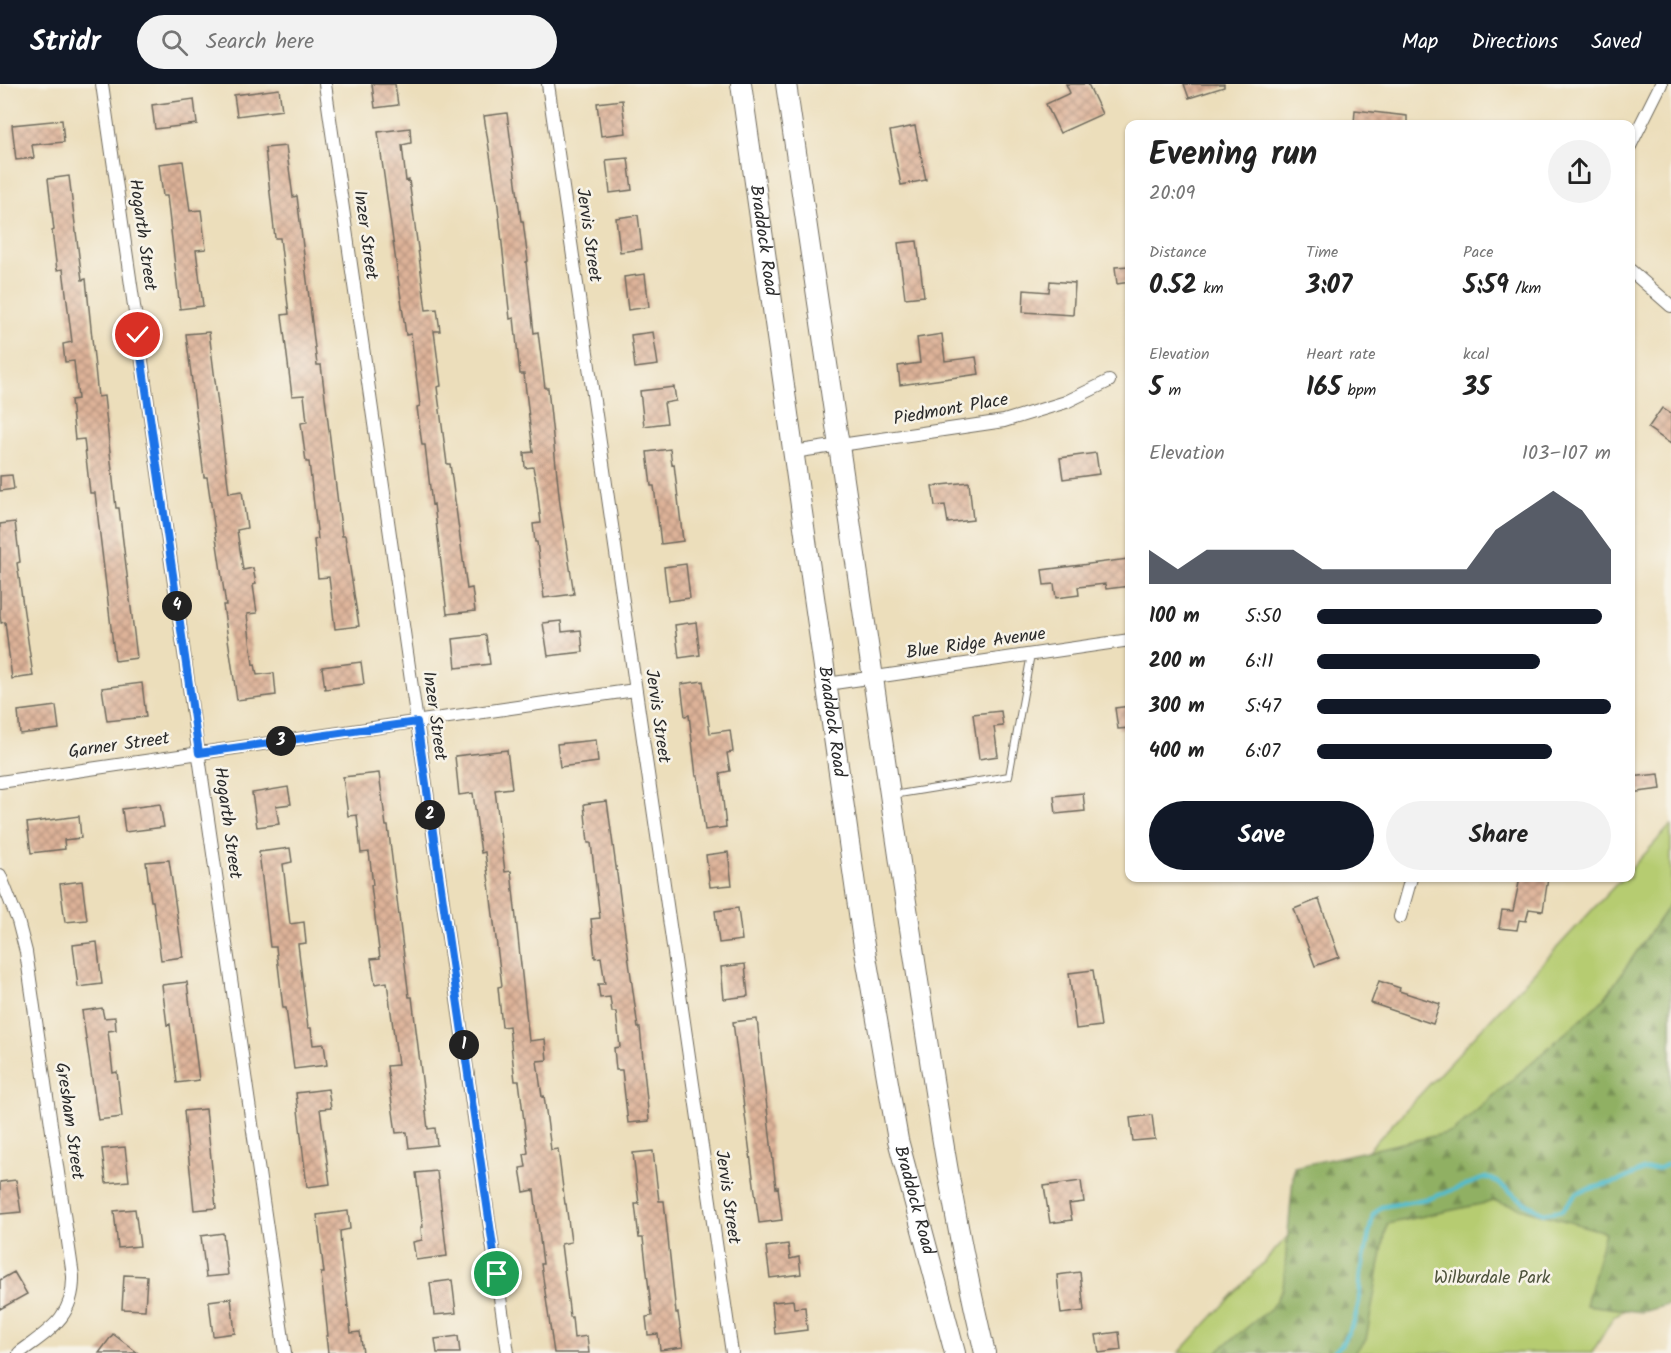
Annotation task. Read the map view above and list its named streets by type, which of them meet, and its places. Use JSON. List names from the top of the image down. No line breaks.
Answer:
{"streets":{"main road":["Braddock Road"],"street":["Hogarth Street","Inzer Street","Jervis Street","Piedmont Place","Blue Ridge Avenue","Garner Street","Gresham Street"]},"crossings":[["Hogarth Street","Garner Street"],["Inzer Street","Garner Street"],["Jervis Street","Garner Street"],["Braddock Road","Piedmont Place"],["Braddock Road","Blue Ridge Avenue"]],"parks":["Wilburdale Park"],"page":{"header":"Stridr","search":"Search here","nav":["Map","Directions","Saved"],"heading":["Evening run","20:09"],"stats":[["Distance","0.52 km"],["Time","3:07"],["Pace","5:59 /km"],["Elevation","5 m"],["Heart rate","165 bpm"],["kcal","35"]],"chart":["Elevation","103–107 m"],"pins":["4","3","2","1"],"list":[{"name":"100 m","note":"5:50"},{"name":"200 m","note":"6:11"},{"name":"300 m","note":"5:47"},{"name":"400 m","note":"6:07"}],"buttons":["Save","Share"]}}
